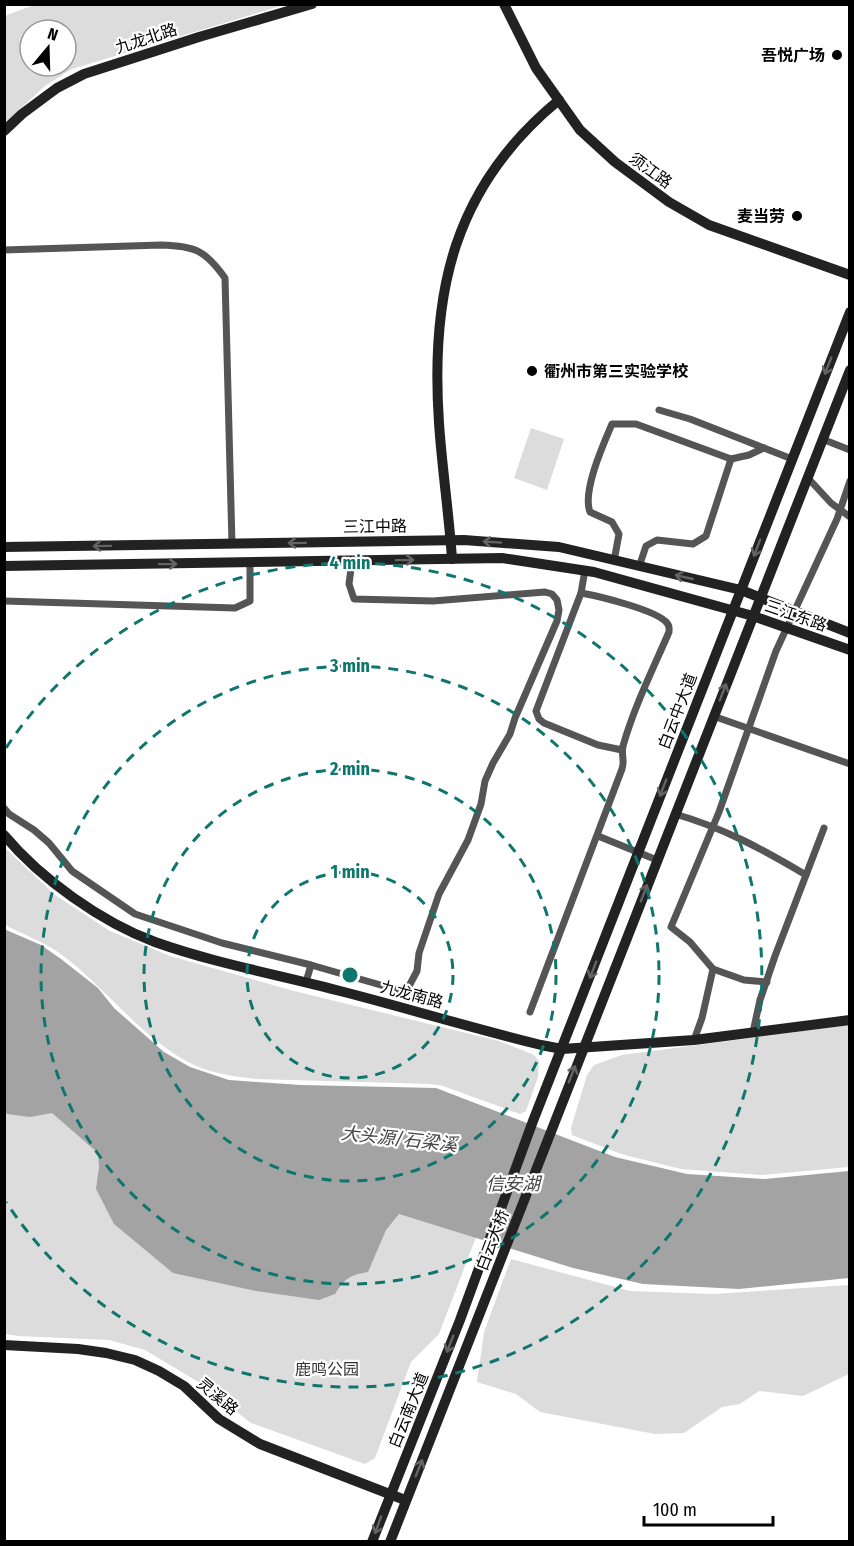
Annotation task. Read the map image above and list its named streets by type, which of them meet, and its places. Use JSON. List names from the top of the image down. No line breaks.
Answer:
{"streets":{"main road":["九龙北路","须江路","三江中路","三江东路","白云中大道","九龙南路","白云大桥","灵溪路","白云南大道"]},"crossings":[["三江中路","三江东路"],["三江中路","白云中大道"],["三江东路","白云中大道"],["白云中大道","九龙南路"],["白云中大道","白云大桥"],["九龙南路","白云大桥"],["白云大桥","白云南大道"],["灵溪路","白云南大道"]],"water":["大头源/石梁溪","信安湖"],"parks":["鹿鸣公园"],"places":["吾悦广场","麦当劳","衢州市第三实验学校"],"scale_bar":"100 m","north":"top","rings":["4 min","3 min","2 min","1 min"]}
